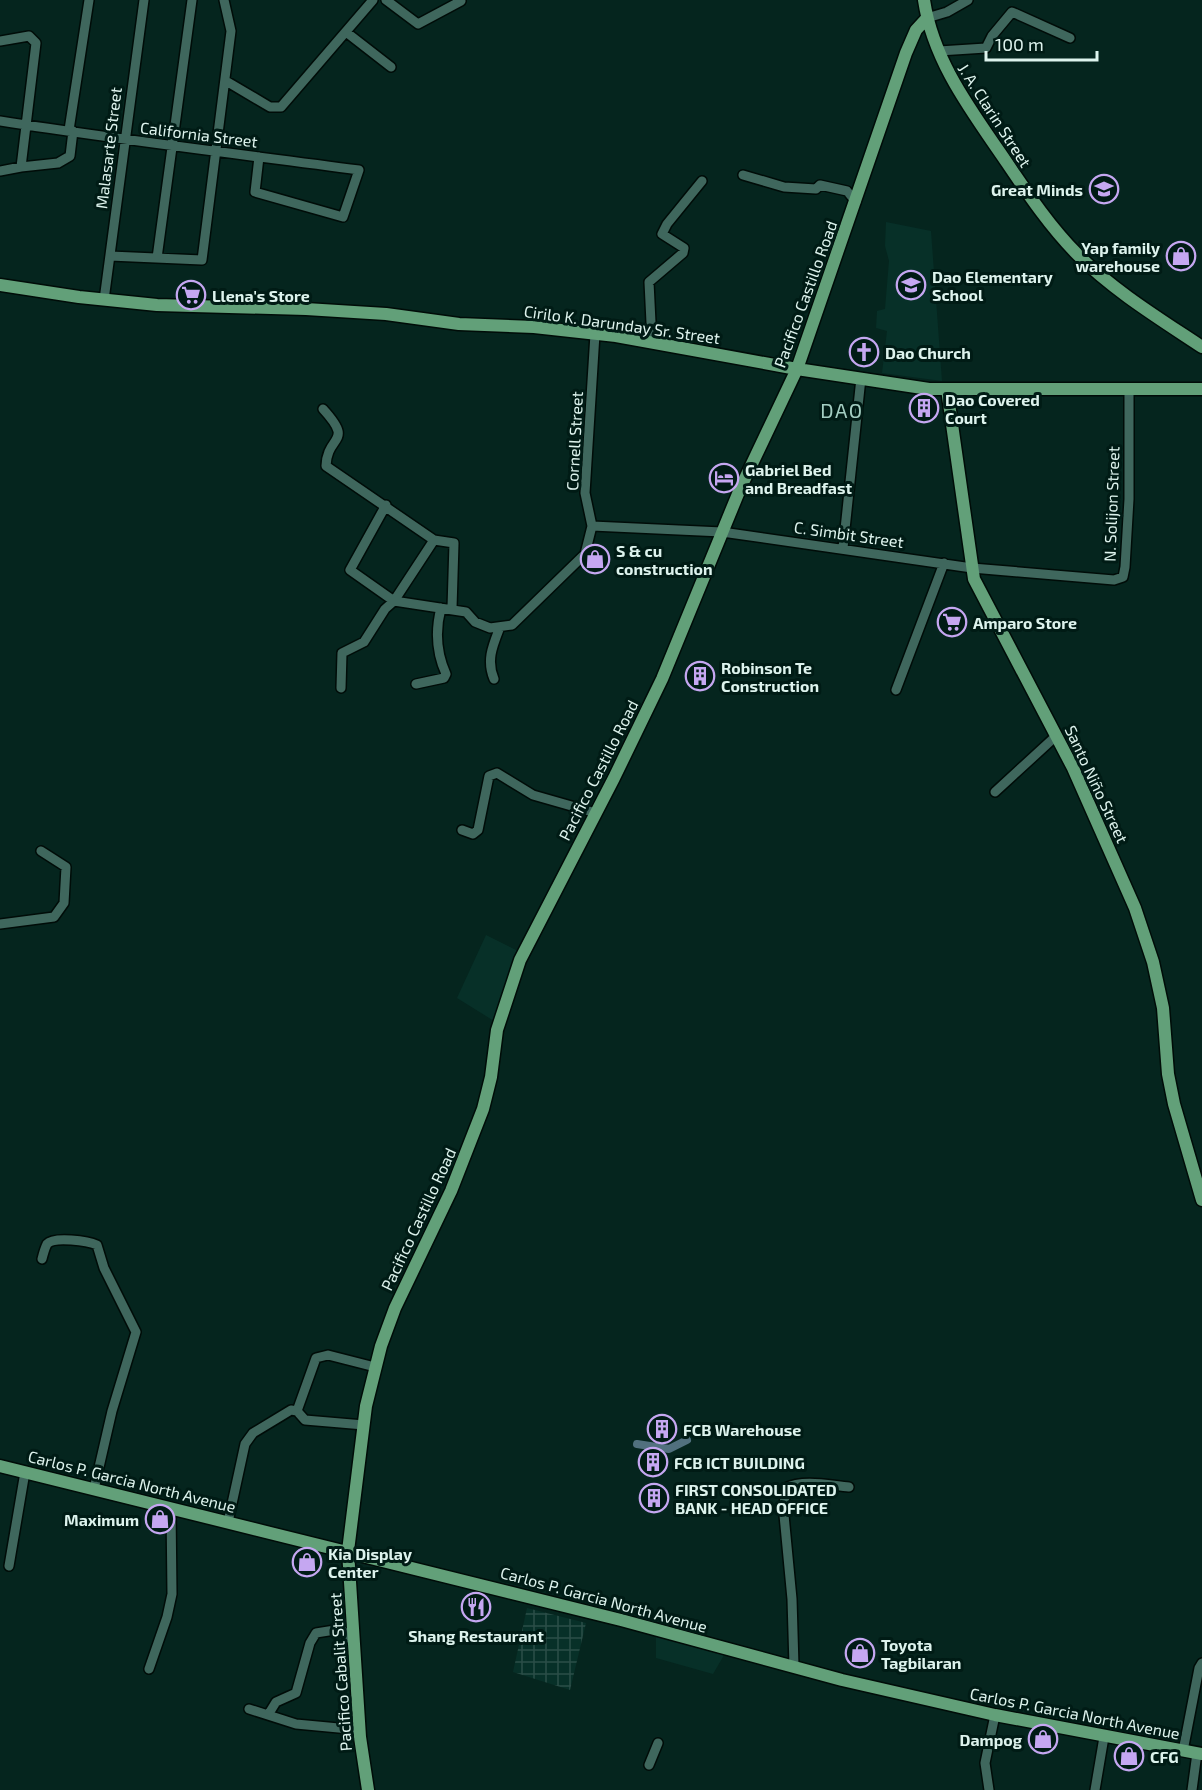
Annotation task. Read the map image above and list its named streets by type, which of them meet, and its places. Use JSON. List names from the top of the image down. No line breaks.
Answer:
{"streets":{"main road":["J. A. Clarin Street","Pacifico Castillo Road","Cirilo K. Darunday Sr. Street","Santo Niño Street","Carlos P. Garcia North Avenue","Pacifico Cabalit Street"],"street":["California Street","Malasarte Street","Cornell Street","N. Solijon Street","C. Simbit Street"]},"crossings":[["J. A. Clarin Street","Pacifico Castillo Road"],["California Street","Malasarte Street"],["Malasarte Street","Cirilo K. Darunday Sr. Street"],["Pacifico Castillo Road","Cirilo K. Darunday Sr. Street"],["Pacifico Castillo Road","C. Simbit Street"],["Pacifico Castillo Road","Carlos P. Garcia North Avenue"],["Pacifico Castillo Road","Pacifico Cabalit Street"],["Cirilo K. Darunday Sr. Street","Cornell Street"],["Cirilo K. Darunday Sr. Street","N. Solijon Street"],["Cirilo K. Darunday Sr. Street","Santo Niño Street"],["N. Solijon Street","C. Simbit Street"],["N. Solijon Street","Santo Niño Street"],["C. Simbit Street","Santo Niño Street"],["Carlos P. Garcia North Avenue","Pacifico Cabalit Street"]],"districts":["DAO"],"places":{"school or university":["Great Minds","Dao Elementary School"],"shop":["Yap family warehouse","S & cu construction","Maximum","Kia Display Center","Toyota Tagbilaran","Dampog","CFG"],"supermarket":["Llena's Store","Amparo Store"],"church":["Dao Church"],"building":["Dao Covered Court","Robinson Te Construction","FCB Warehouse","FCB ICT BUILDING","FIRST CONSOLIDATED BANK - HEAD OFFICE"],"hotel":["Gabriel Bed and Breadfast"],"restaurant":["Shang Restaurant"]},"scale_bar":"100 m"}
